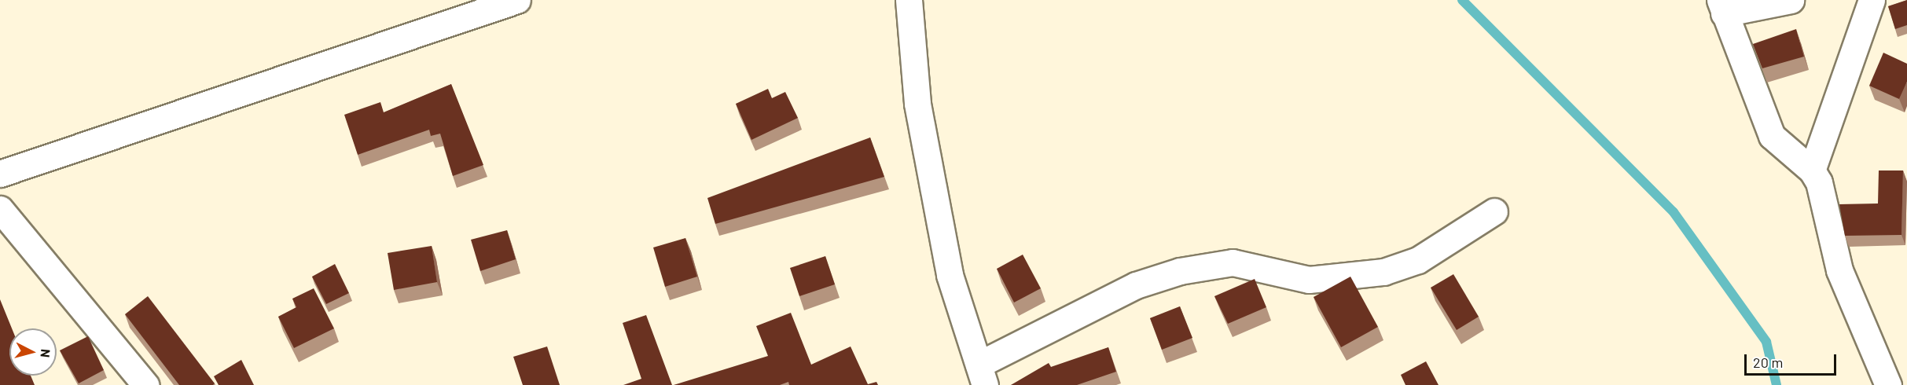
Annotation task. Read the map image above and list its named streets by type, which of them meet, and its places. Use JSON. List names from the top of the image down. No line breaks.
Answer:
{"scale_bar":"20 m","north":"right"}
